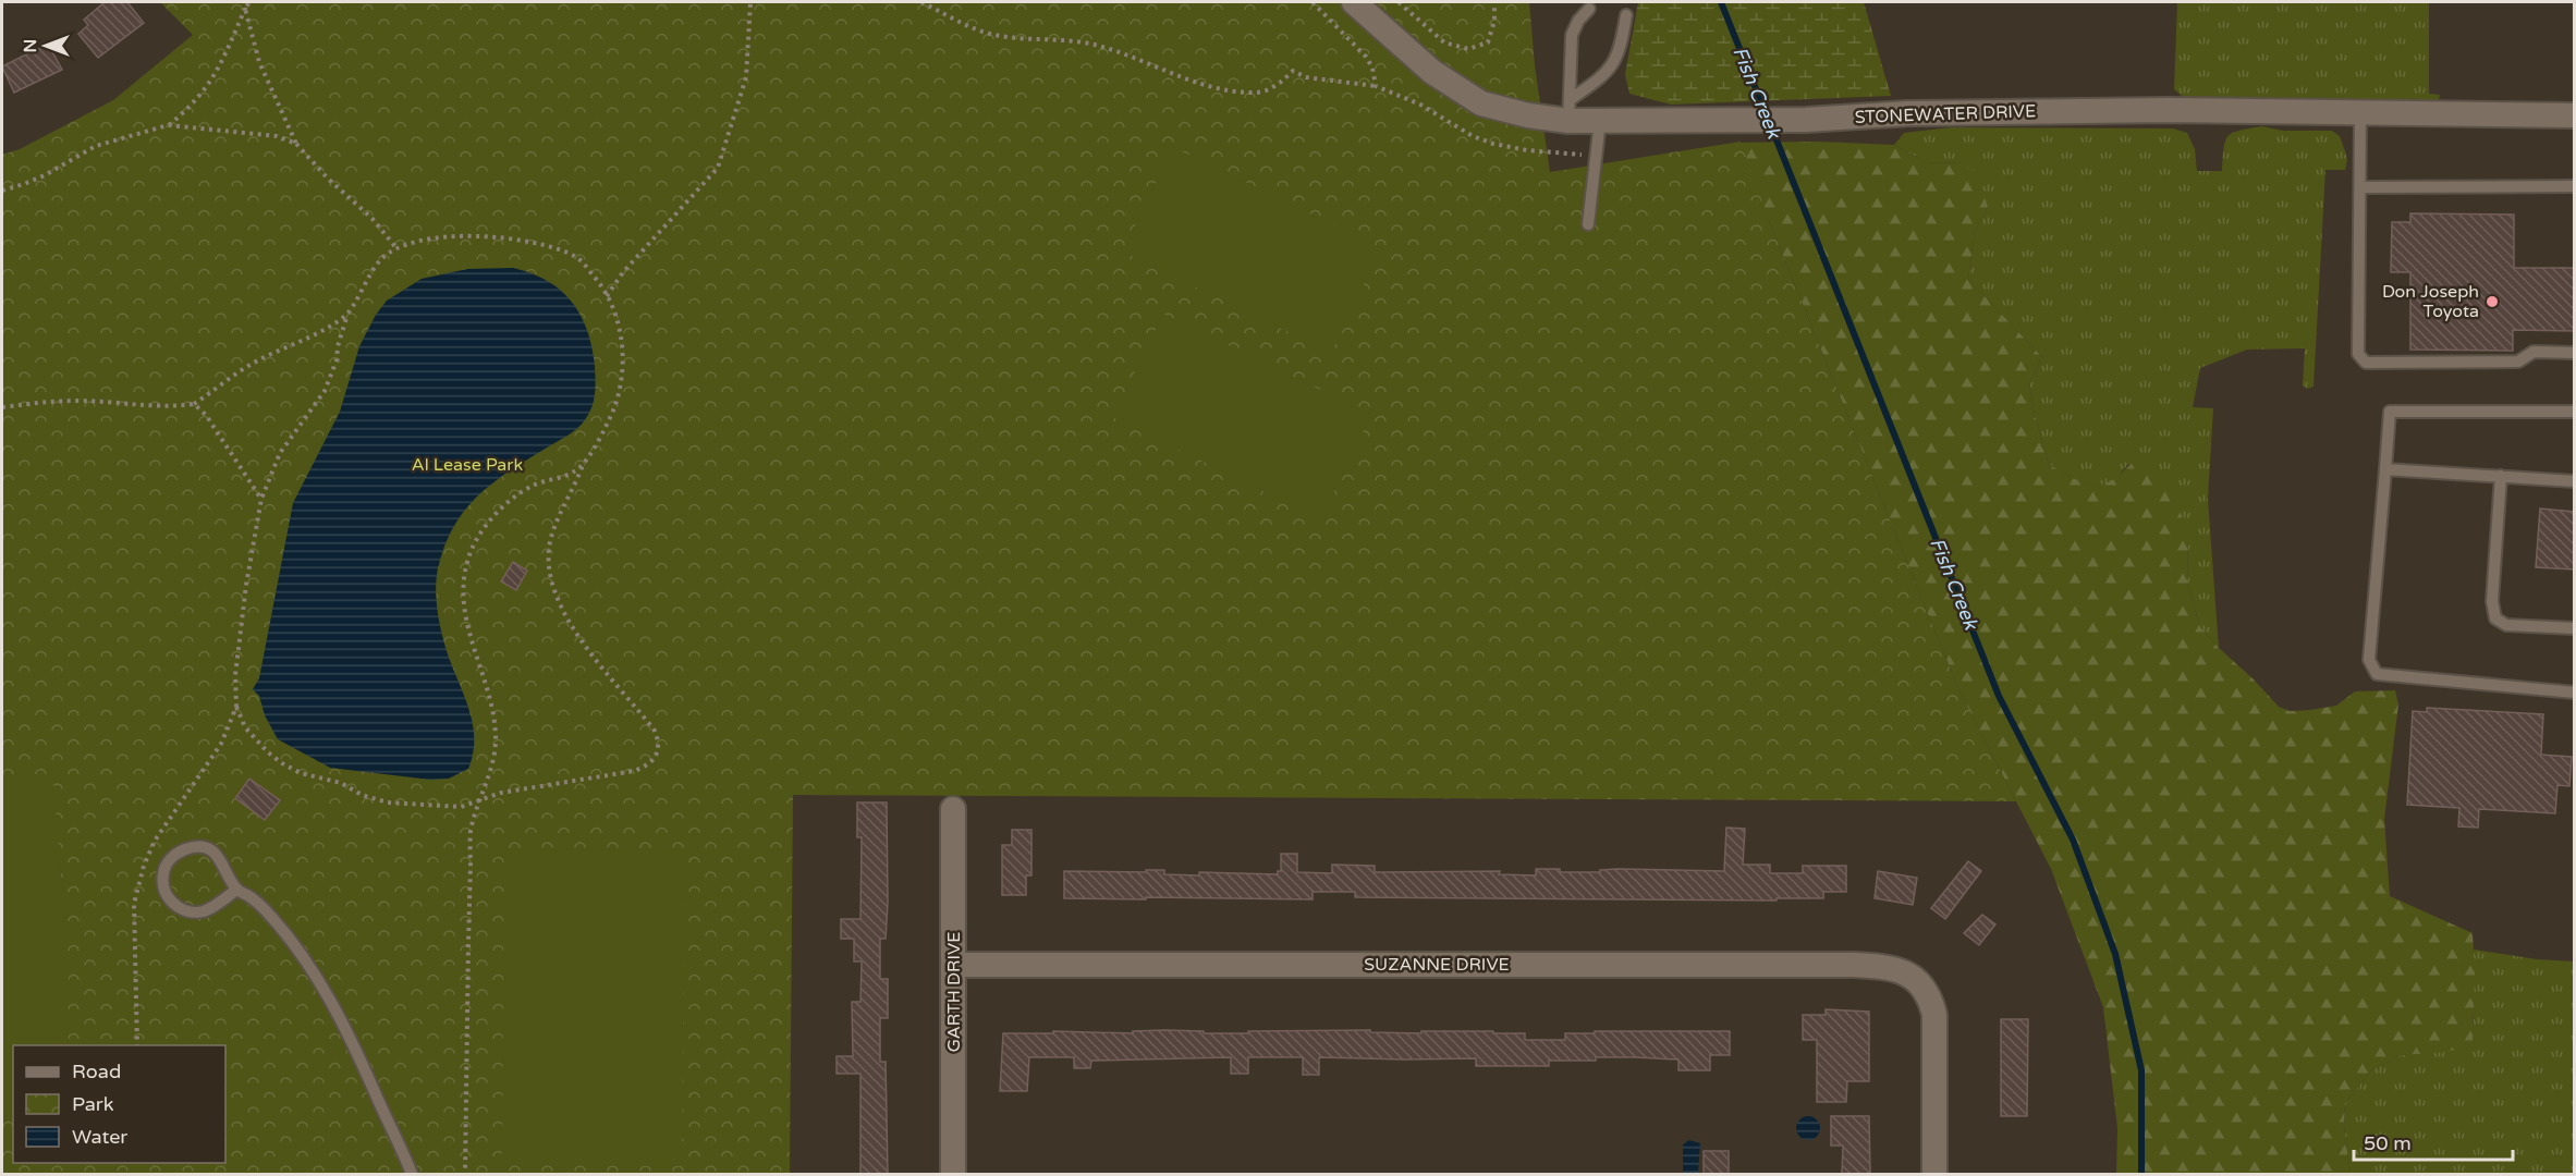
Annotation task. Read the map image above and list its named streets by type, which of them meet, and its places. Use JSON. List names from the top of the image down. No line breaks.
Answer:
{"streets":{"street":["STONEWATER DRIVE","SUZANNE DRIVE","GARTH DRIVE"]},"crossings":[["SUZANNE DRIVE","GARTH DRIVE"]],"water":["Fish Creek"],"parks":["Al Lease Park"],"places":["Don Joseph Toyota"],"legend":["Road","Park","Water"],"scale_bar":"50 m","north":"left"}
